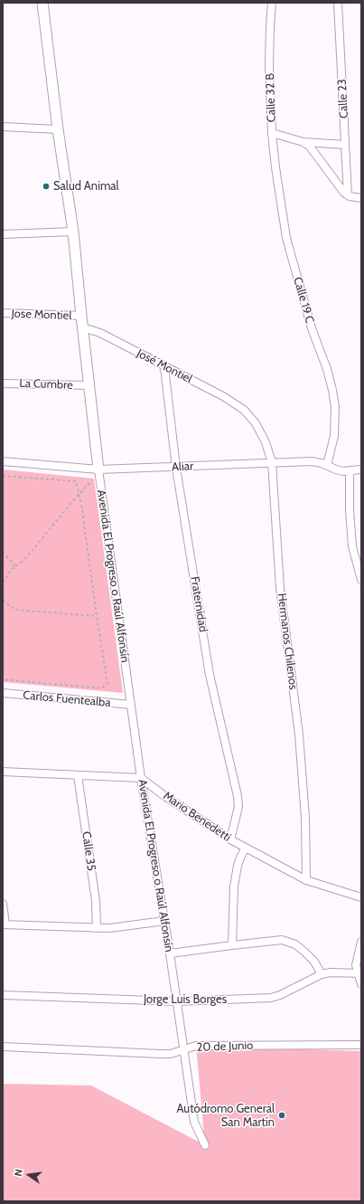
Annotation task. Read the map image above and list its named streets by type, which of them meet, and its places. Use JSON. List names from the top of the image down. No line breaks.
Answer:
{"streets":{"street":["Calle 32 B","Calle 23","Calle 19 C","Jose Montiel","José Montiel","La Cumbre","Aliar","Avenida El Progreso o Raúl Alfonsín","Fraternidad","Hermanos Chilenos","Carlos Fuentealba","Mario Benedetti","Calle 35","Jorge Luis Borges","20 de Junio"]},"crossings":[["Calle 32 B","Calle 23"],["Calle 32 B","Calle 19 C"],["Calle 19 C","Aliar"],["Jose Montiel","Avenida El Progreso o Raúl Alfonsín"],["José Montiel","Avenida El Progreso o Raúl Alfonsín"],["José Montiel","Fraternidad"],["José Montiel","Hermanos Chilenos"],["La Cumbre","Avenida El Progreso o Raúl Alfonsín"],["Aliar","Avenida El Progreso o Raúl Alfonsín"],["Aliar","Fraternidad"],["Aliar","Hermanos Chilenos"],["Avenida El Progreso o Raúl Alfonsín","Carlos Fuentealba"],["Avenida El Progreso o Raúl Alfonsín","Mario Benedetti"],["Avenida El Progreso o Raúl Alfonsín","Jorge Luis Borges"],["Avenida El Progreso o Raúl Alfonsín","20 de Junio"],["Fraternidad","Mario Benedetti"],["Hermanos Chilenos","Mario Benedetti"]],"places":["Salud Animal","Autódromo General San Martín"],"north":"left"}
